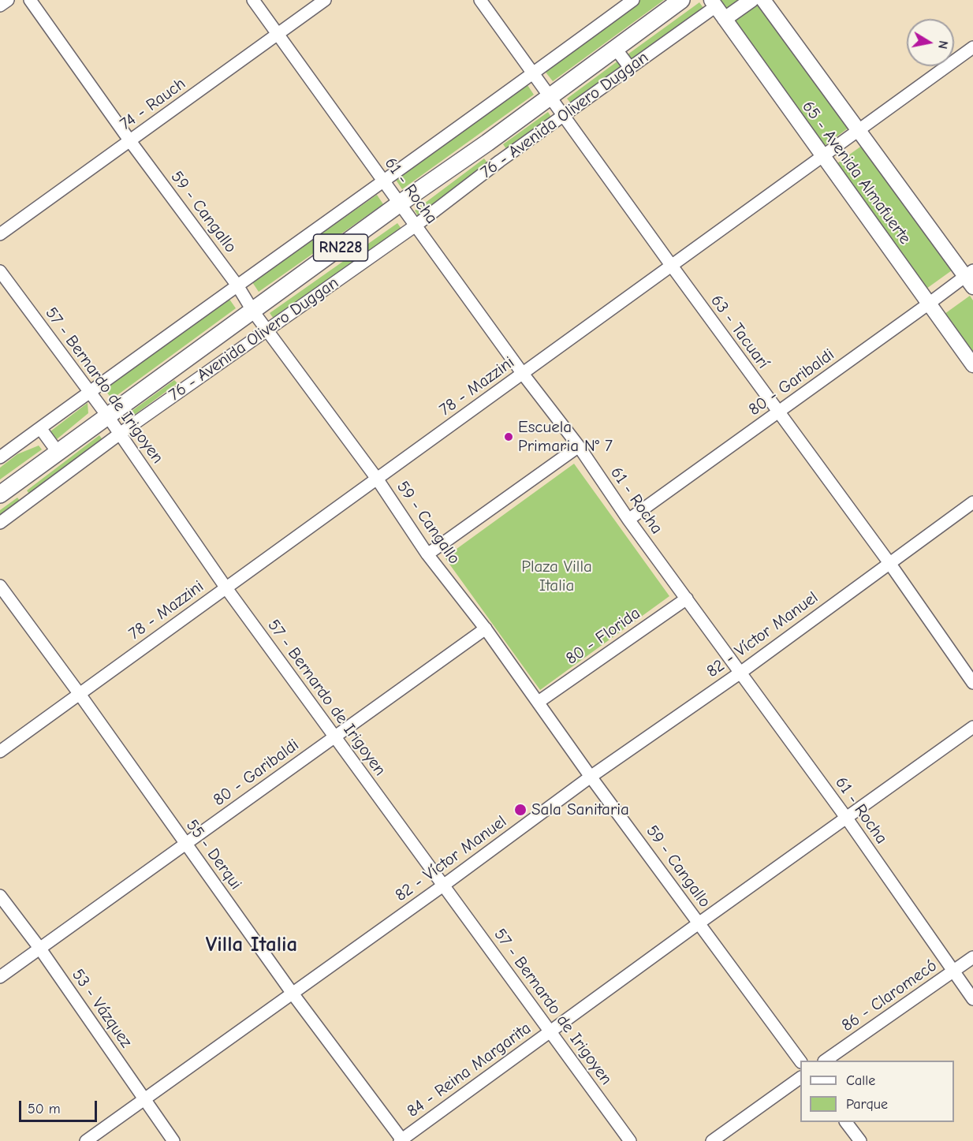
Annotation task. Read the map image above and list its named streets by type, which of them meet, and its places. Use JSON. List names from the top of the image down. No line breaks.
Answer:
{"streets":{"highway":["76 - Avenida Olivero Duggan","RN228"],"main road":["65 - Avenida Almafuerte"],"street":["74 - Rauch","61 - Rocha","59 - Cangallo","63 - Tacuarí","80 - Garibaldi","57 - Bernardo de Irigoyen","78 - Mazzini","82 - Víctor Manuel","80 - Florida","55 - Derqui","86 - Claromecó","53 - Vázquez","84 - Reina Margarita"]},"crossings":[["74 - Rauch","61 - Rocha"],["74 - Rauch","59 - Cangallo"],["76 - Avenida Olivero Duggan","65 - Avenida Almafuerte"],["76 - Avenida Olivero Duggan","61 - Rocha"],["76 - Avenida Olivero Duggan","59 - Cangallo"],["76 - Avenida Olivero Duggan","63 - Tacuarí"],["76 - Avenida Olivero Duggan","57 - Bernardo de Irigoyen"],["65 - Avenida Almafuerte","80 - Garibaldi"],["65 - Avenida Almafuerte","78 - Mazzini"],["61 - Rocha","80 - Garibaldi"],["61 - Rocha","78 - Mazzini"],["61 - Rocha","82 - Víctor Manuel"],["61 - Rocha","80 - Florida"],["61 - Rocha","86 - Claromecó"],["61 - Rocha","84 - Reina Margarita"],["59 - Cangallo","80 - Garibaldi"],["59 - Cangallo","78 - Mazzini"],["59 - Cangallo","82 - Víctor Manuel"],["59 - Cangallo","80 - Florida"],["59 - Cangallo","84 - Reina Margarita"],["63 - Tacuarí","80 - Garibaldi"],["63 - Tacuarí","78 - Mazzini"],["63 - Tacuarí","82 - Víctor Manuel"],["80 - Garibaldi","57 - Bernardo de Irigoyen"],["80 - Garibaldi","55 - Derqui"],["80 - Garibaldi","53 - Vázquez"],["57 - Bernardo de Irigoyen","78 - Mazzini"],["57 - Bernardo de Irigoyen","82 - Víctor Manuel"],["57 - Bernardo de Irigoyen","84 - Reina Margarita"],["78 - Mazzini","55 - Derqui"],["82 - Víctor Manuel","55 - Derqui"],["82 - Víctor Manuel","53 - Vázquez"],["55 - Derqui","84 - Reina Margarita"]],"districts":["Villa Italia"],"parks":["Plaza Villa Italia"],"places":["Escuela Primaria N° 7","Sala Sanitaria"],"legend":["Calle","Parque"],"scale_bar":"50 m","north":"right"}
